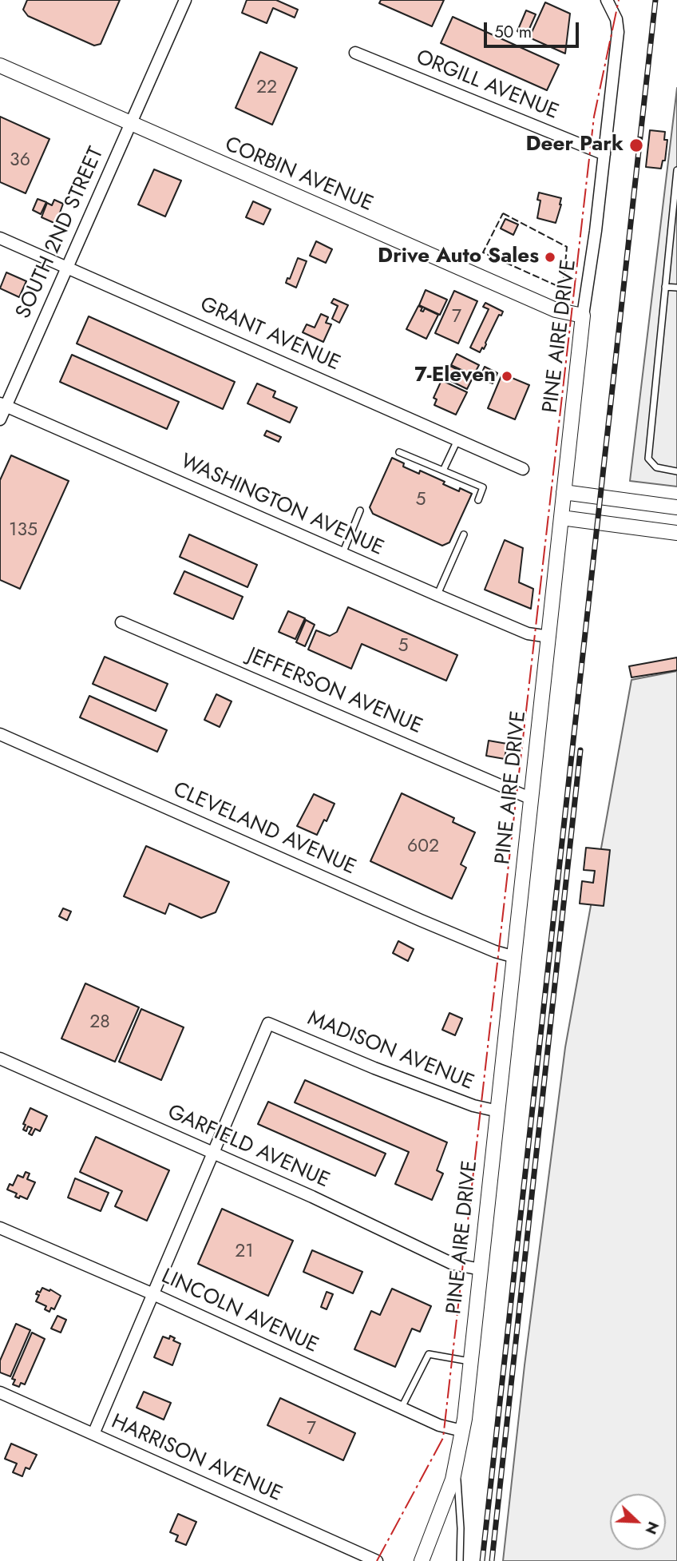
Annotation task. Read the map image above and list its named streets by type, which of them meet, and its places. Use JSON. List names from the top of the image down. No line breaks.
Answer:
{"streets":{"street":["ORGILL AVENUE","CORBIN AVENUE","SOUTH 2ND STREET","GRANT AVENUE","PINE AIRE DRIVE","WASHINGTON AVENUE","JEFFERSON AVENUE","CLEVELAND AVENUE","MADISON AVENUE","GARFIELD AVENUE","LINCOLN AVENUE","HARRISON AVENUE"]},"crossings":[["ORGILL AVENUE","PINE AIRE DRIVE"],["CORBIN AVENUE","SOUTH 2ND STREET"],["CORBIN AVENUE","PINE AIRE DRIVE"],["SOUTH 2ND STREET","GRANT AVENUE"],["SOUTH 2ND STREET","WASHINGTON AVENUE"],["PINE AIRE DRIVE","WASHINGTON AVENUE"],["PINE AIRE DRIVE","JEFFERSON AVENUE"],["PINE AIRE DRIVE","CLEVELAND AVENUE"],["PINE AIRE DRIVE","MADISON AVENUE"],["PINE AIRE DRIVE","GARFIELD AVENUE"],["PINE AIRE DRIVE","LINCOLN AVENUE"],["MADISON AVENUE","GARFIELD AVENUE"]],"places":["Deer Park","Drive Auto Sales","7-Eleven"],"house_numbers":["22","36","7","5","135","5","602","28","21","7"],"scale_bar":"50 m","north":"bottom right"}
